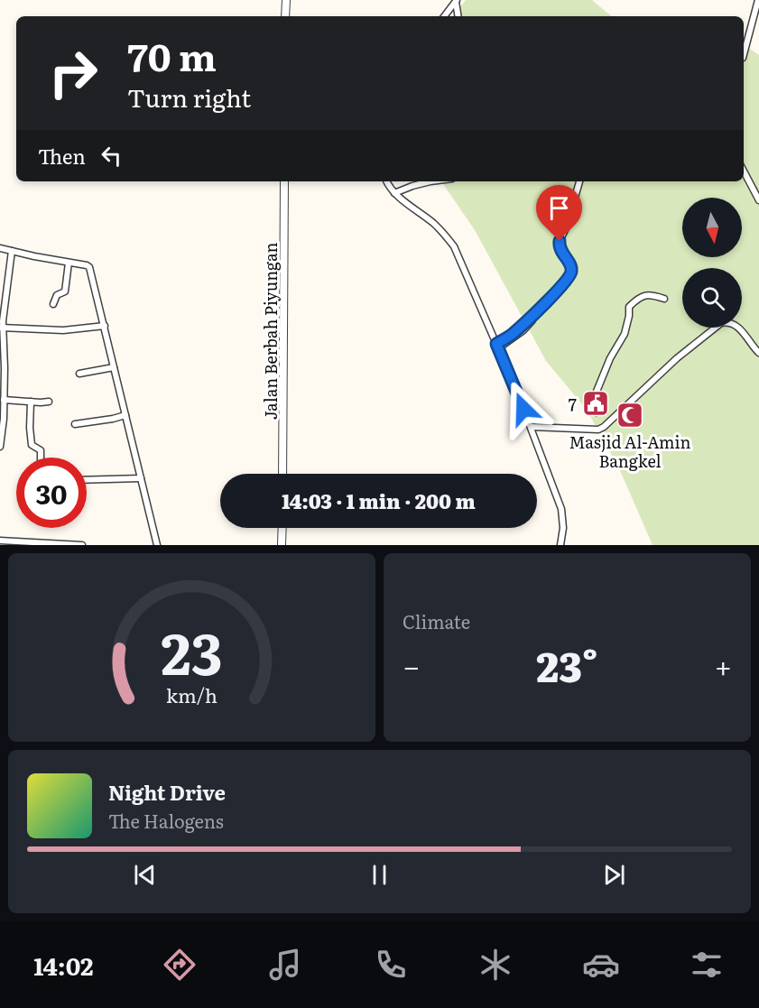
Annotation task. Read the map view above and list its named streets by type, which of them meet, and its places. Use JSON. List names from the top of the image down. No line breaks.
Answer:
{"streets":{"street":["Jalan Berbah Piyungan"]},"places":{"public building":["7"],"mosque":["Masjid Al-Amin Bangkel"]},"north":"bottom","page":{"turn":["70 m","Turn right"],"then":"Then","limit":"30","trip":"14:03 · 1 min · 200 m","tile":"Climate","heat":["−","23°","+"],"song":["Night Drive","The Halogens"],"tabs":"14:02","gauge":["23","km/h"]}}
